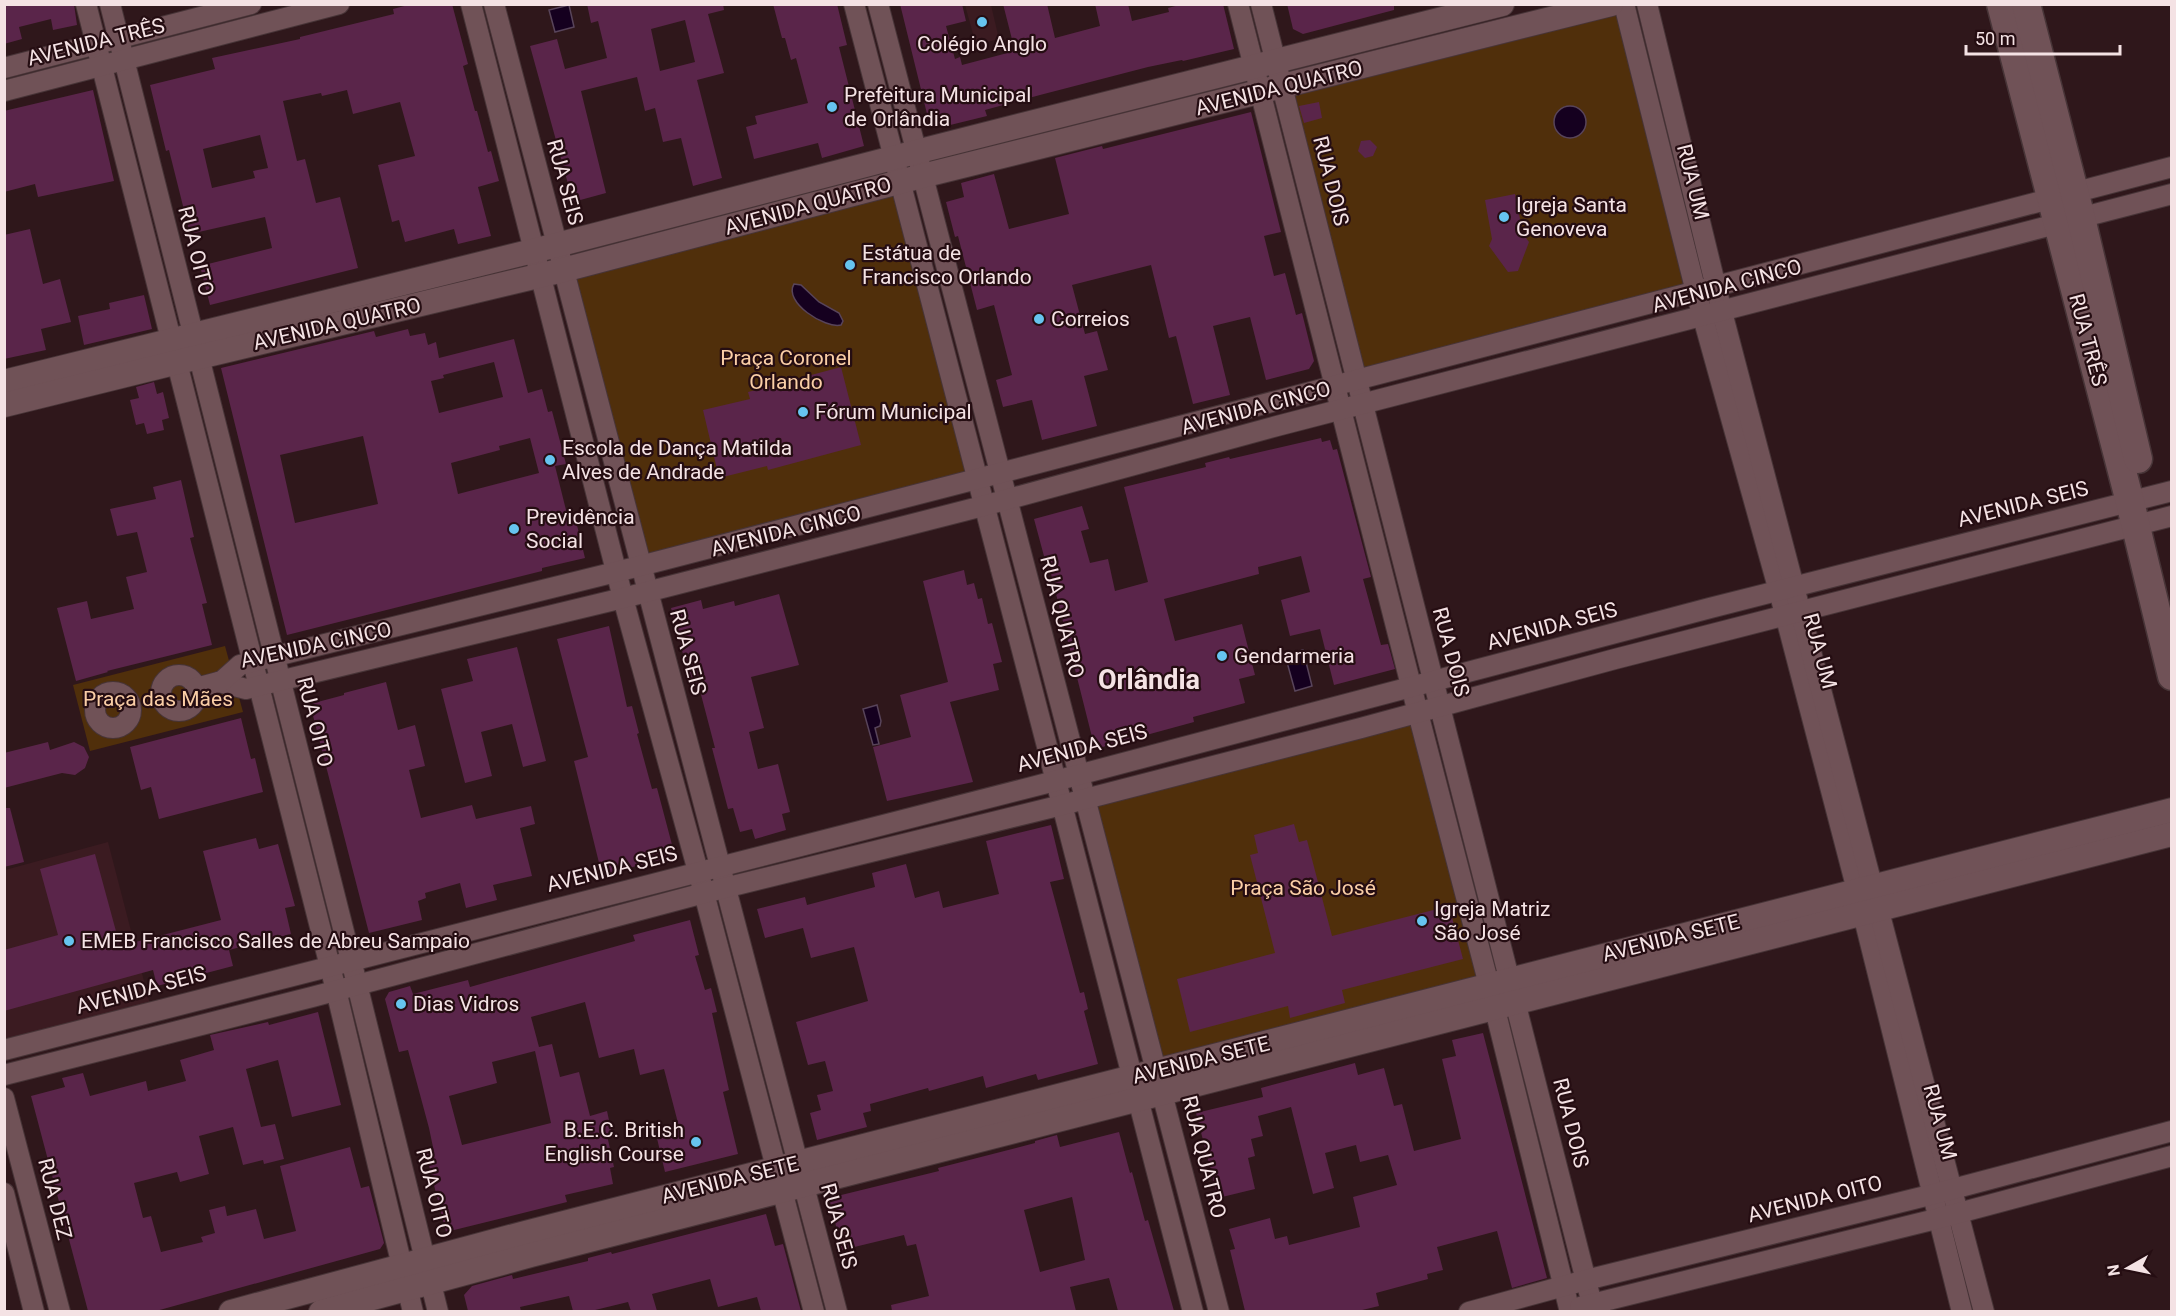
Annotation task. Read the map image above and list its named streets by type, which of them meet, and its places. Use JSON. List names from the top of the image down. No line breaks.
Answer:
{"streets":{"main road":["RUA TRÊS"],"street":["AVENIDA TRÊS","AVENIDA QUATRO","RUA DOIS","RUA SEIS","RUA UM","RUA OITO","AVENIDA CINCO","AVENIDA SEIS","RUA QUATRO","AVENIDA SETE","RUA DEZ","AVENIDA OITO"]},"crossings":[["AVENIDA TRÊS","RUA OITO"],["AVENIDA QUATRO","RUA DOIS"],["AVENIDA QUATRO","RUA SEIS"],["AVENIDA QUATRO","RUA OITO"],["AVENIDA QUATRO","RUA QUATRO"],["RUA DOIS","AVENIDA CINCO"],["RUA DOIS","AVENIDA SEIS"],["RUA DOIS","AVENIDA SETE"],["RUA DOIS","AVENIDA OITO"],["RUA SEIS","AVENIDA CINCO"],["RUA SEIS","AVENIDA SEIS"],["RUA SEIS","AVENIDA SETE"],["RUA UM","AVENIDA CINCO"],["RUA UM","AVENIDA SEIS"],["RUA UM","AVENIDA SETE"],["RUA UM","AVENIDA OITO"],["RUA OITO","AVENIDA CINCO"],["RUA OITO","AVENIDA SEIS"],["RUA OITO","AVENIDA SETE"],["AVENIDA CINCO","RUA TRÊS"],["AVENIDA CINCO","RUA QUATRO"],["RUA TRÊS","AVENIDA SEIS"],["AVENIDA SEIS","RUA QUATRO"],["RUA QUATRO","AVENIDA SETE"]],"districts":["Orlândia"],"parks":["Praça Coronel Orlando","Praça das Mães","Praça São José"],"places":["Colégio Anglo","Prefeitura Municipal de Orlândia","Igreja Santa Genoveva","Estátua de Francisco Orlando","Correios","Fórum Municipal","Escola de Dança Matilda Alves de Andrade","Previdência Social","Gendarmeria","Igreja Matriz São José","EMEB Francisco Salles de Abreu Sampaio","Dias Vidros","B.E.C. British English Course"],"scale_bar":"50 m","north":"left"}
